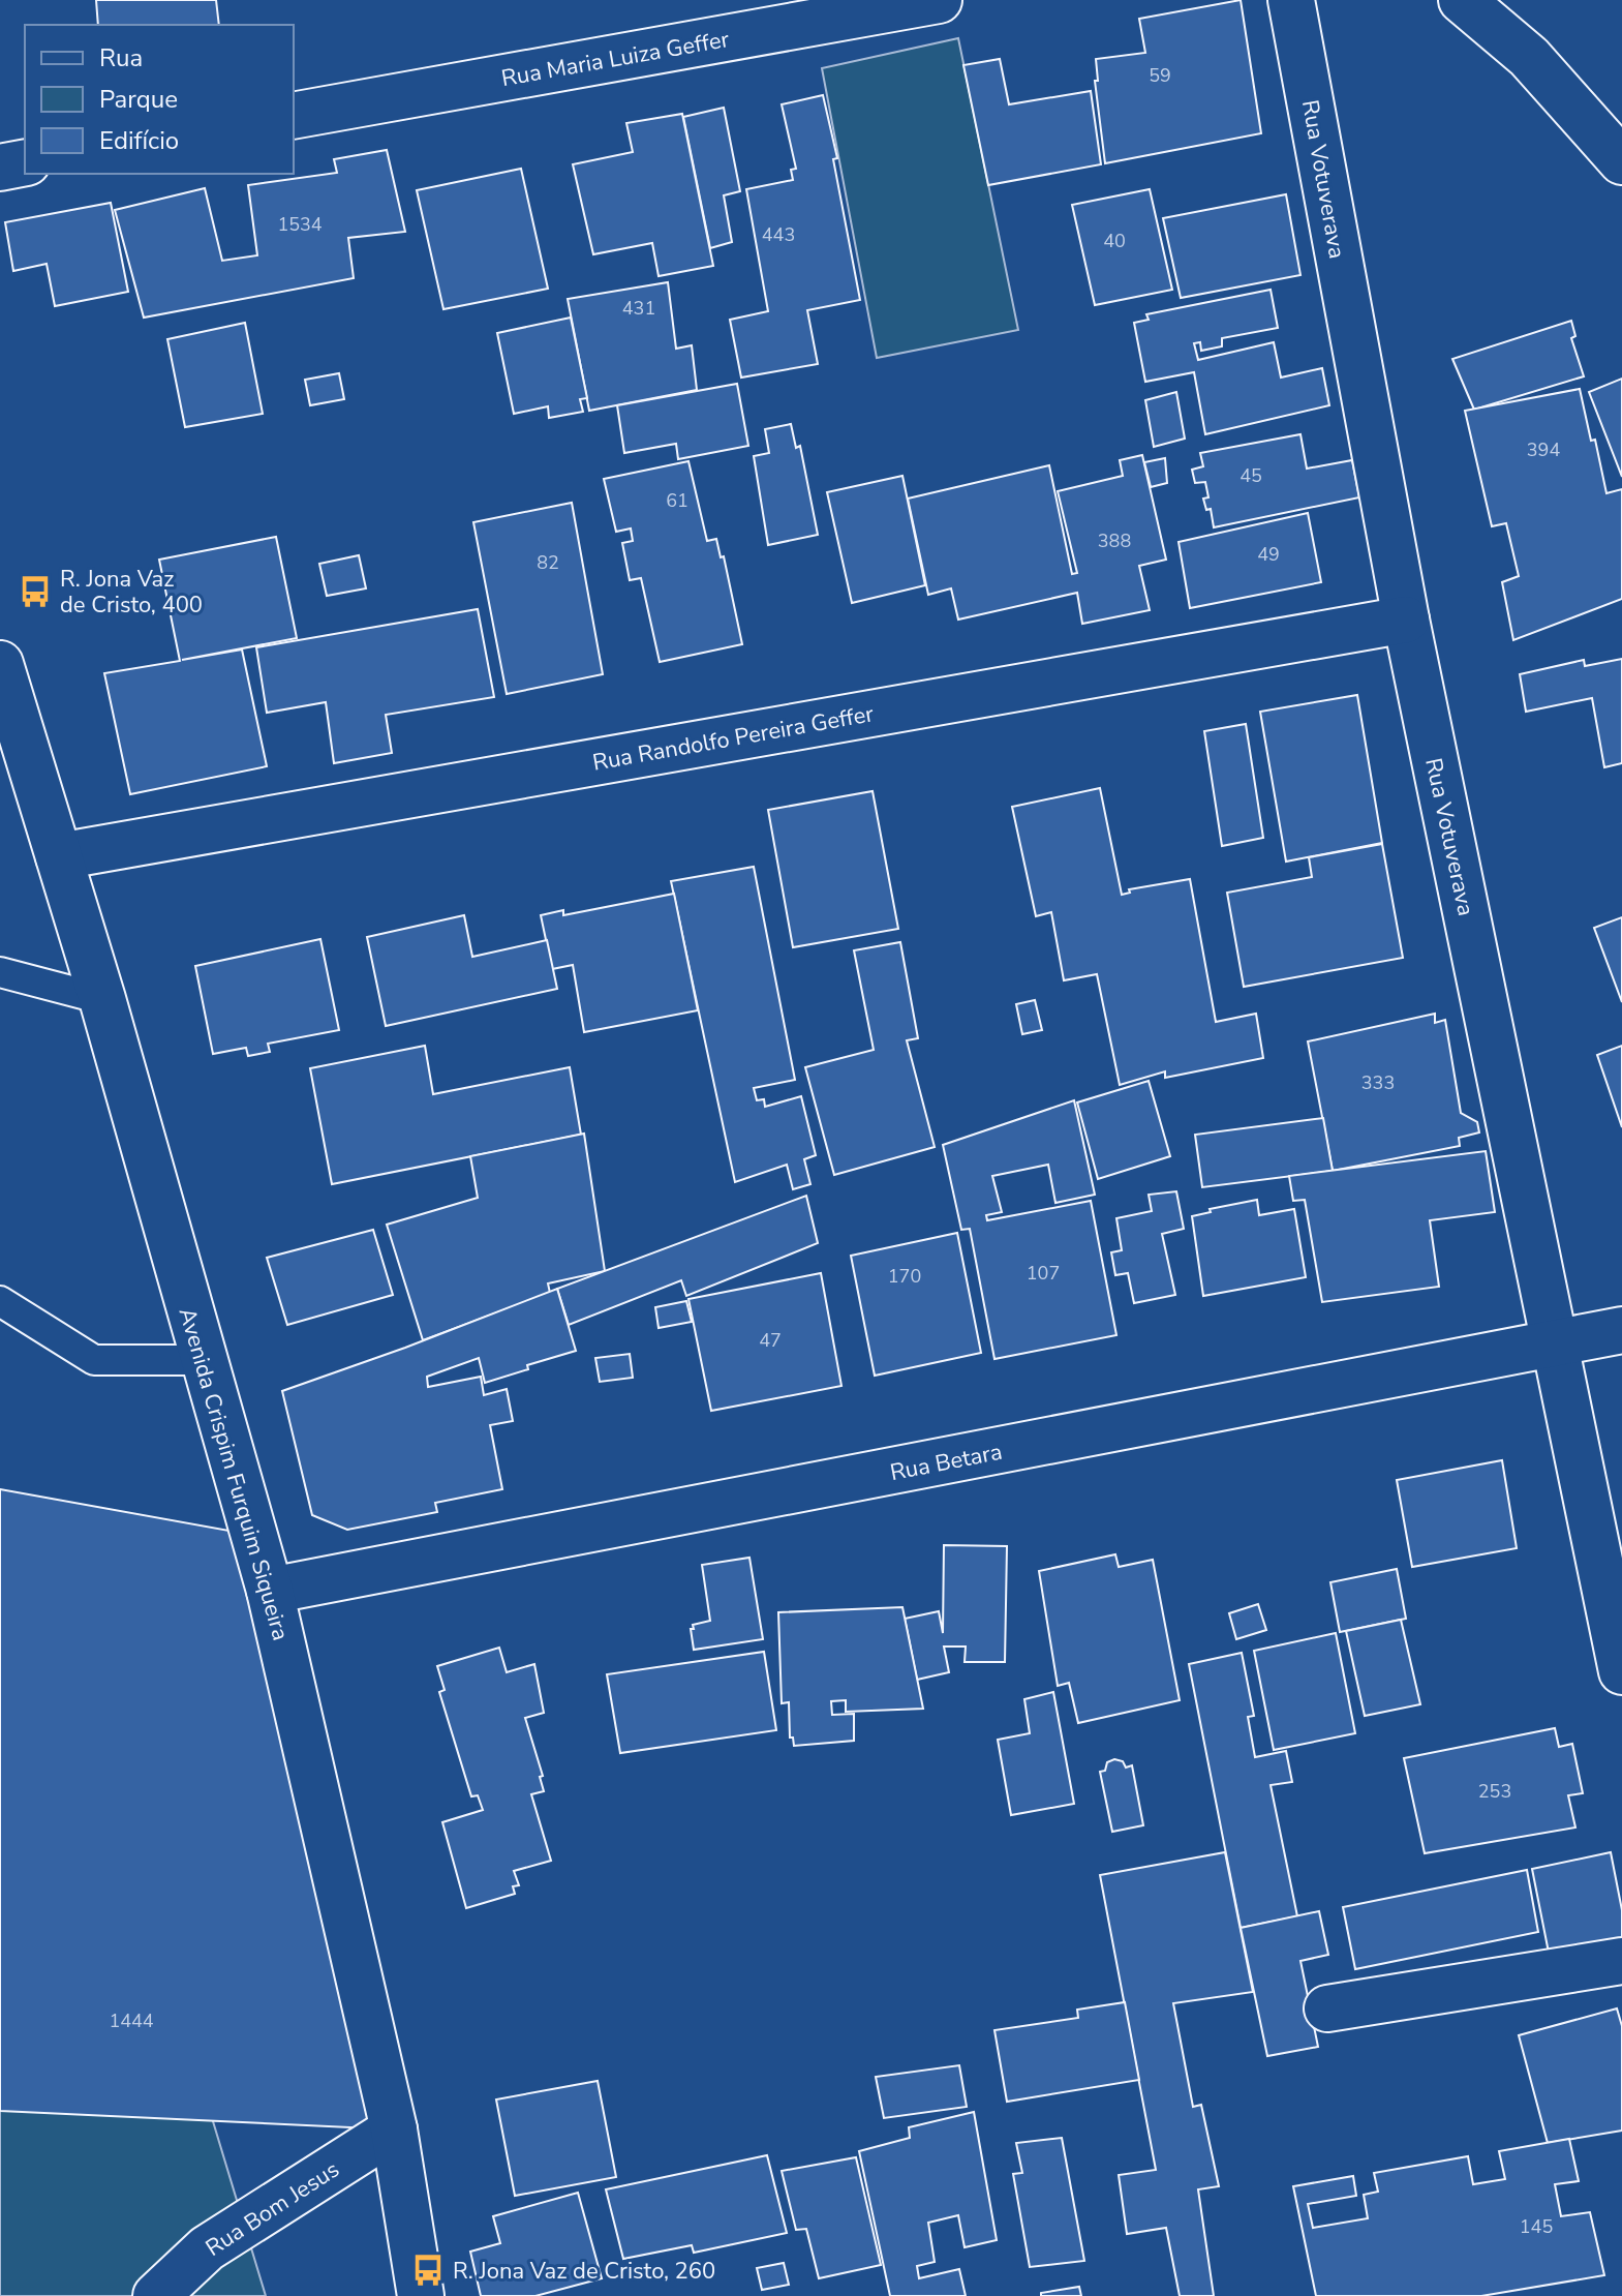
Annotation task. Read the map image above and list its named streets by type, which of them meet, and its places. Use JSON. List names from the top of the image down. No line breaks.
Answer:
{"streets":{"street":["Rua Maria Luiza Geffer","Rua Votuverava","Rua Randolfo Pereira Geffer","Rua Betara","Avenida Crispim Furquim Siqueira","Rua Bom Jesus"]},"crossings":[["Rua Votuverava","Rua Randolfo Pereira Geffer"],["Rua Votuverava","Rua Betara"],["Rua Randolfo Pereira Geffer","Avenida Crispim Furquim Siqueira"],["Rua Betara","Avenida Crispim Furquim Siqueira"],["Avenida Crispim Furquim Siqueira","Rua Bom Jesus"]],"places":{"bus stop":["R. Jona Vaz de Cristo, 400","R. Jona Vaz de Cristo, 260"]},"house_numbers":["59","1534","443","40","431","394","45","61","388","49","82","333","107","170","47","253","1444","145"],"legend":["Rua","Parque","Edifício"]}
